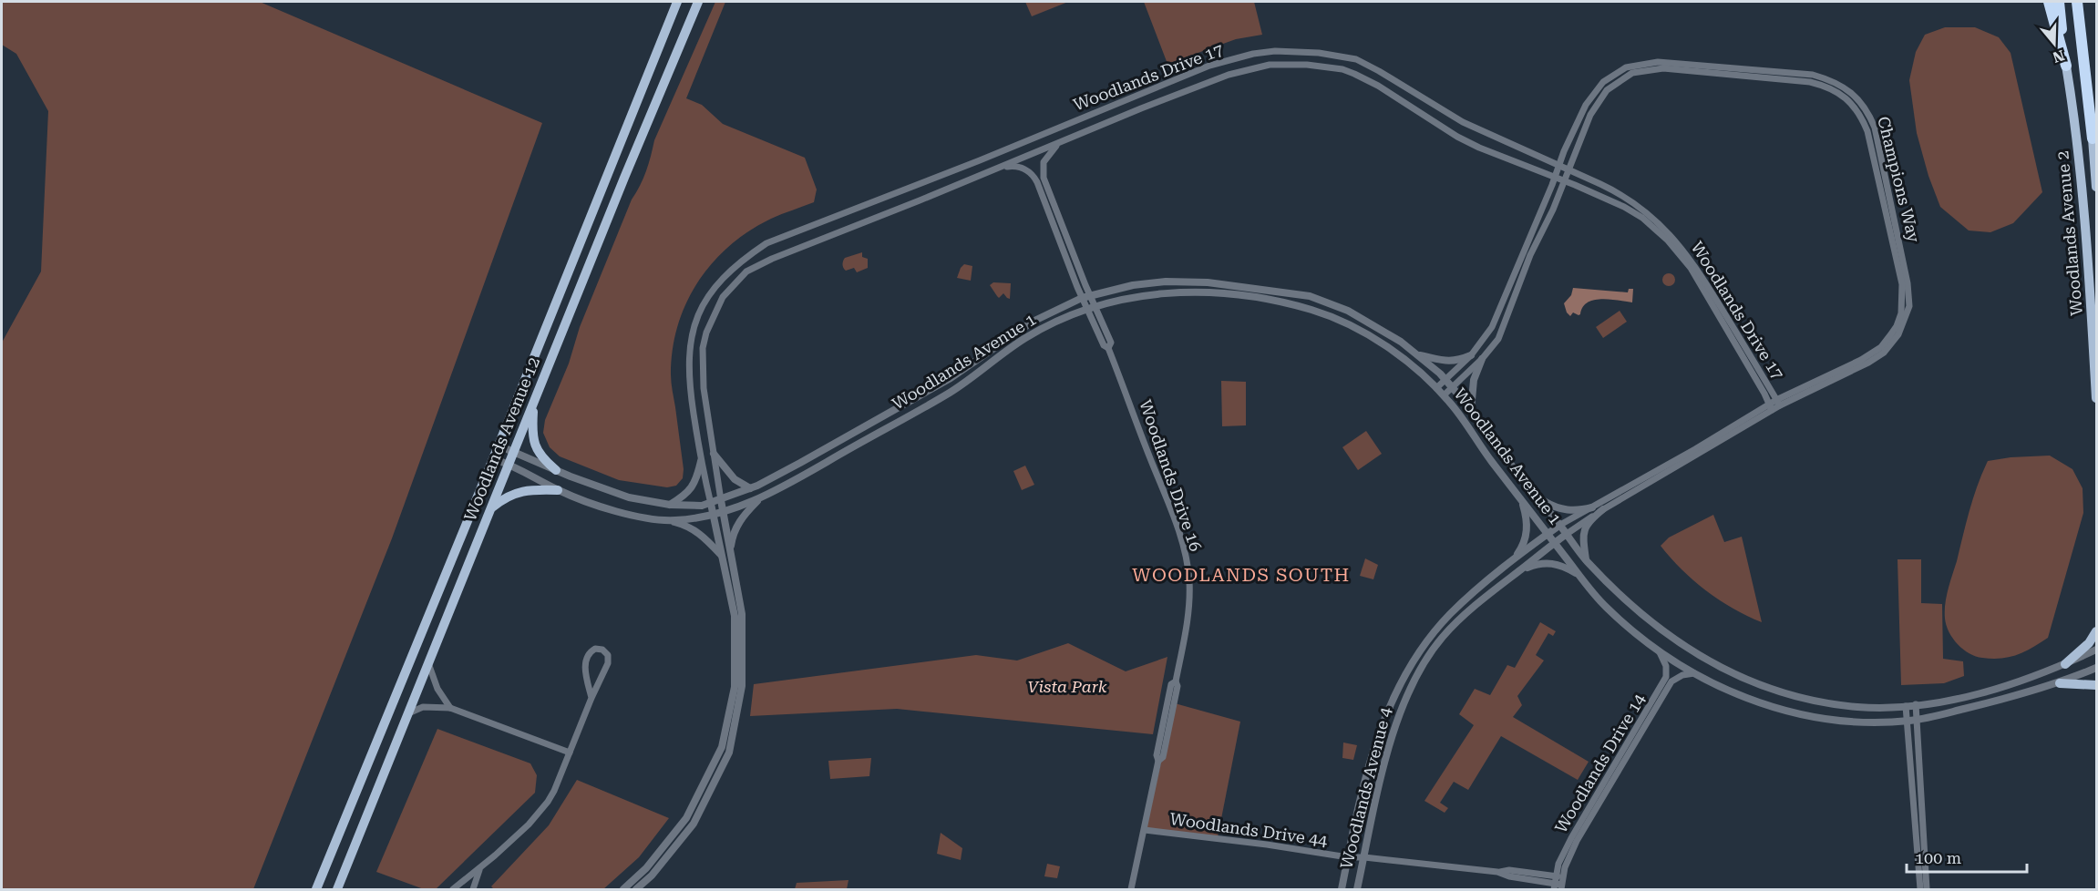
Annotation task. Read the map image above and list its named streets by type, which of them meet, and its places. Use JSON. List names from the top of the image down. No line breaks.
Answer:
{"streets":{"main road":["Woodlands Avenue 2","Woodlands Avenue 12"],"street":["Woodlands Drive 17","Champions Way","Woodlands Avenue 1","Woodlands Drive 16","Woodlands Drive 14","Woodlands Avenue 4","Woodlands Drive 44"]},"crossings":[["Woodlands Drive 17","Champions Way"],["Woodlands Drive 17","Woodlands Avenue 1"],["Woodlands Drive 17","Woodlands Drive 16"],["Champions Way","Woodlands Avenue 1"],["Champions Way","Woodlands Avenue 4"],["Woodlands Avenue 1","Woodlands Avenue 12"],["Woodlands Avenue 1","Woodlands Drive 16"],["Woodlands Avenue 1","Woodlands Drive 14"],["Woodlands Avenue 1","Woodlands Avenue 4"],["Woodlands Drive 16","Woodlands Drive 44"],["Woodlands Drive 14","Woodlands Drive 44"],["Woodlands Avenue 4","Woodlands Drive 44"]],"districts":["WOODLANDS SOUTH"],"parks":["Vista Park"],"scale_bar":"100 m","north":"bottom"}
